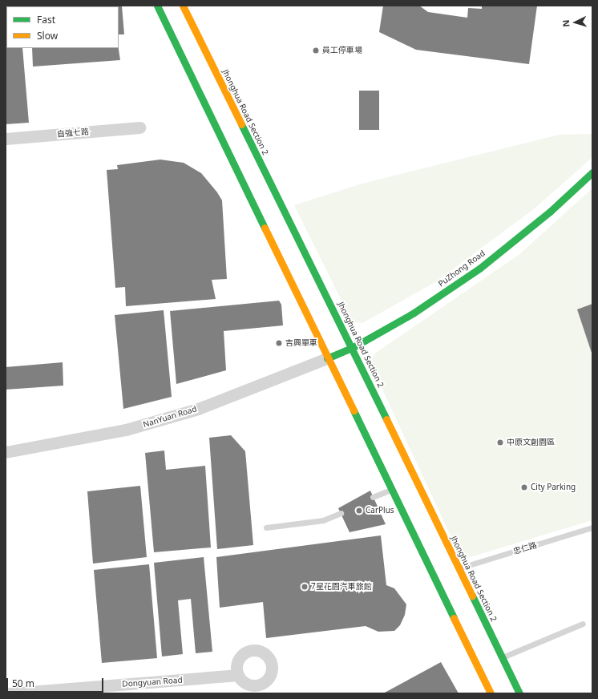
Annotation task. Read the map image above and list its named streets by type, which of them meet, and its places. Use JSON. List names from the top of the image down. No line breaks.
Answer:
{"streets":{"main road":["Jhonghua Road Section 2","PuZhong Road"],"street":["自強七路","NanYuan Road","Dongyuan Road"],"lane":["忠仁路"]},"crossings":[["Jhonghua Road Section 2","PuZhong Road"],["Jhonghua Road Section 2","忠仁路"],["PuZhong Road","NanYuan Road"]],"places":["員工停車場","吉興單車","中原文創園區","City Parking","CarPlus","7星花園汽車旅館"],"legend":["Fast","Slow"],"scale_bar":"50 m","north":"left"}
